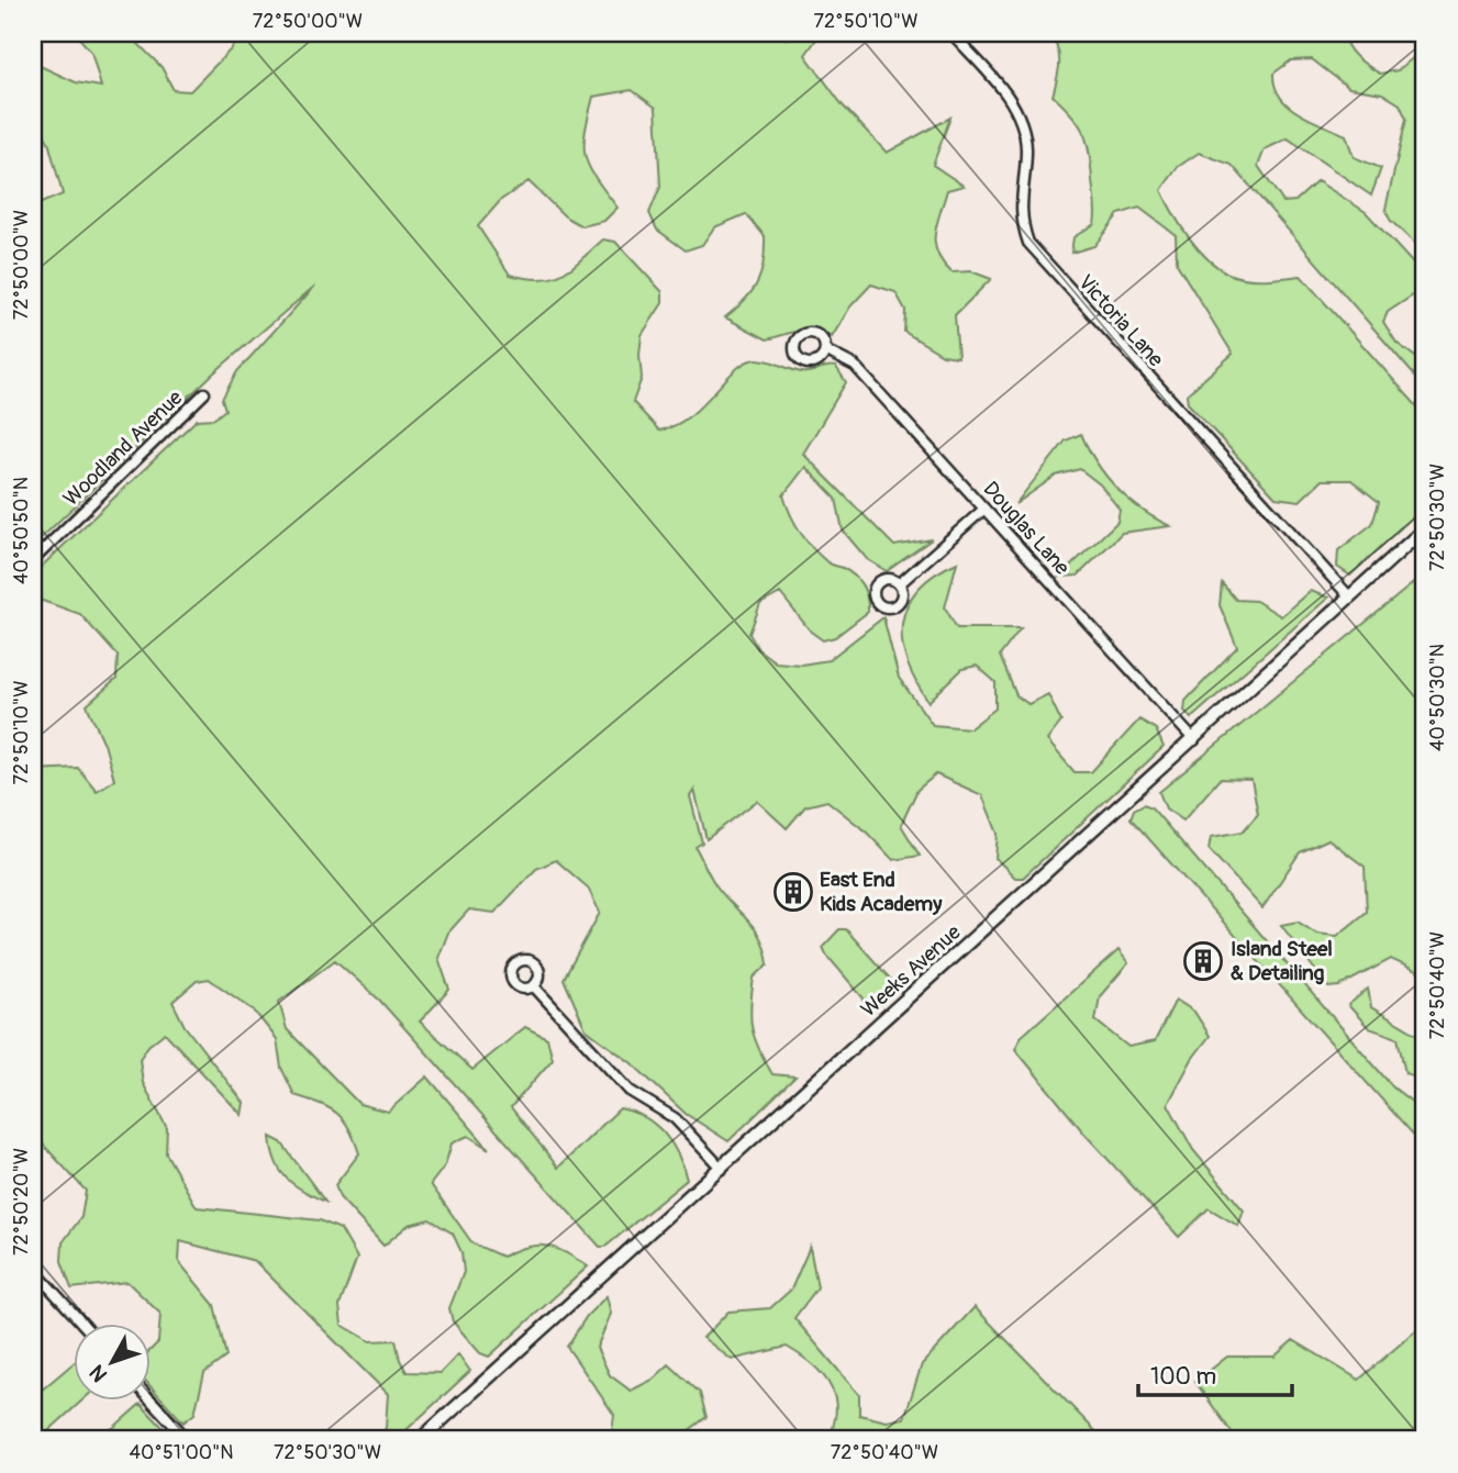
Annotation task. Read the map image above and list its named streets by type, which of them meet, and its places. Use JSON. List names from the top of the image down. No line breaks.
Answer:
{"streets":{"street":["Victoria Lane","Woodland Avenue","Douglas Lane","Weeks Avenue"]},"crossings":[["Victoria Lane","Weeks Avenue"],["Douglas Lane","Weeks Avenue"]],"places":{"building":["East End Kids Academy","Island Steel & Detailing"]},"scale_bar":"100 m","north":"bottom left","coordinates":["72°50'00\"W","72°50'10\"W","72°50'30\"W","40°50'50\"N","40°50'30\"N","72°50'40\"W","72°50'20\"W","40°51'00\"N"]}
